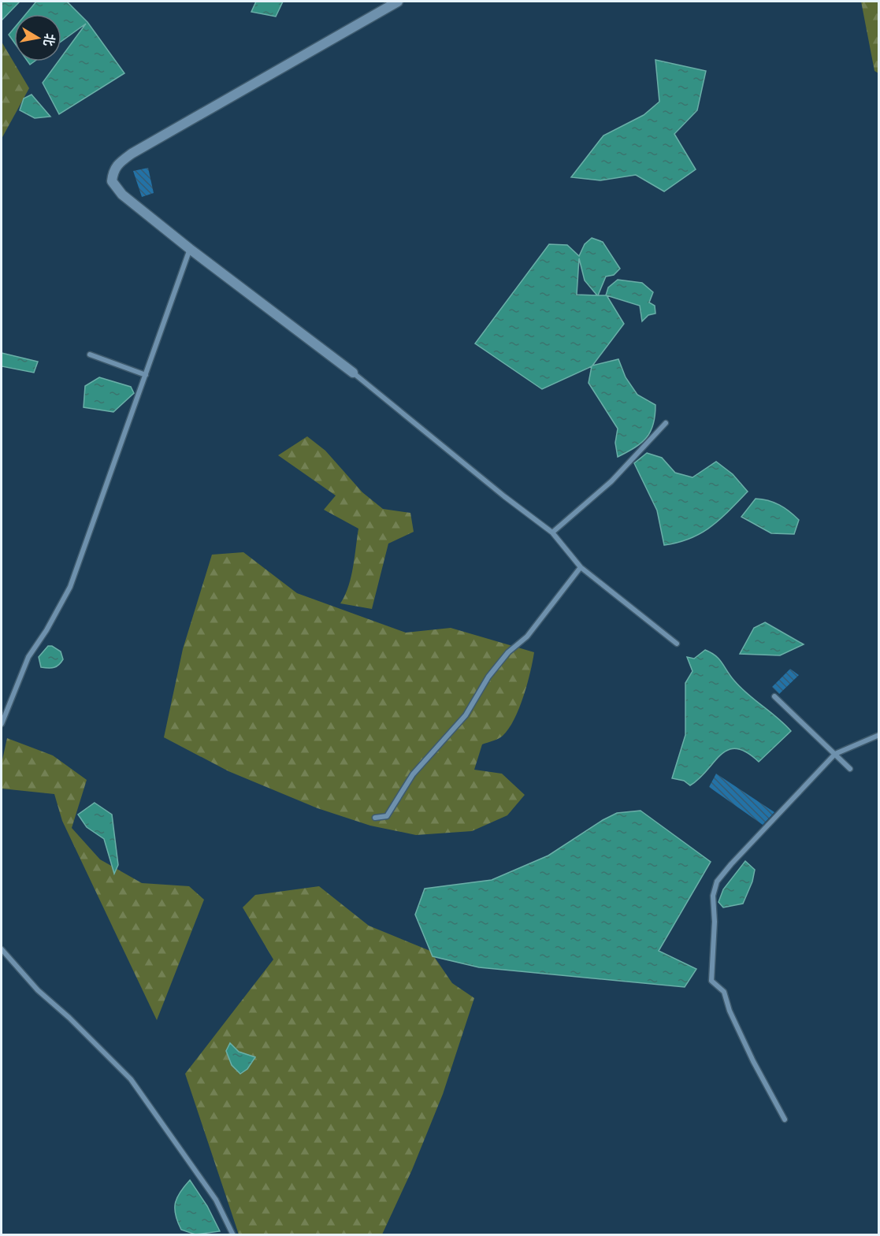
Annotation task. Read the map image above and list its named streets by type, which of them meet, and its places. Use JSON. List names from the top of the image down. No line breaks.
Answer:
{"north":"right"}
